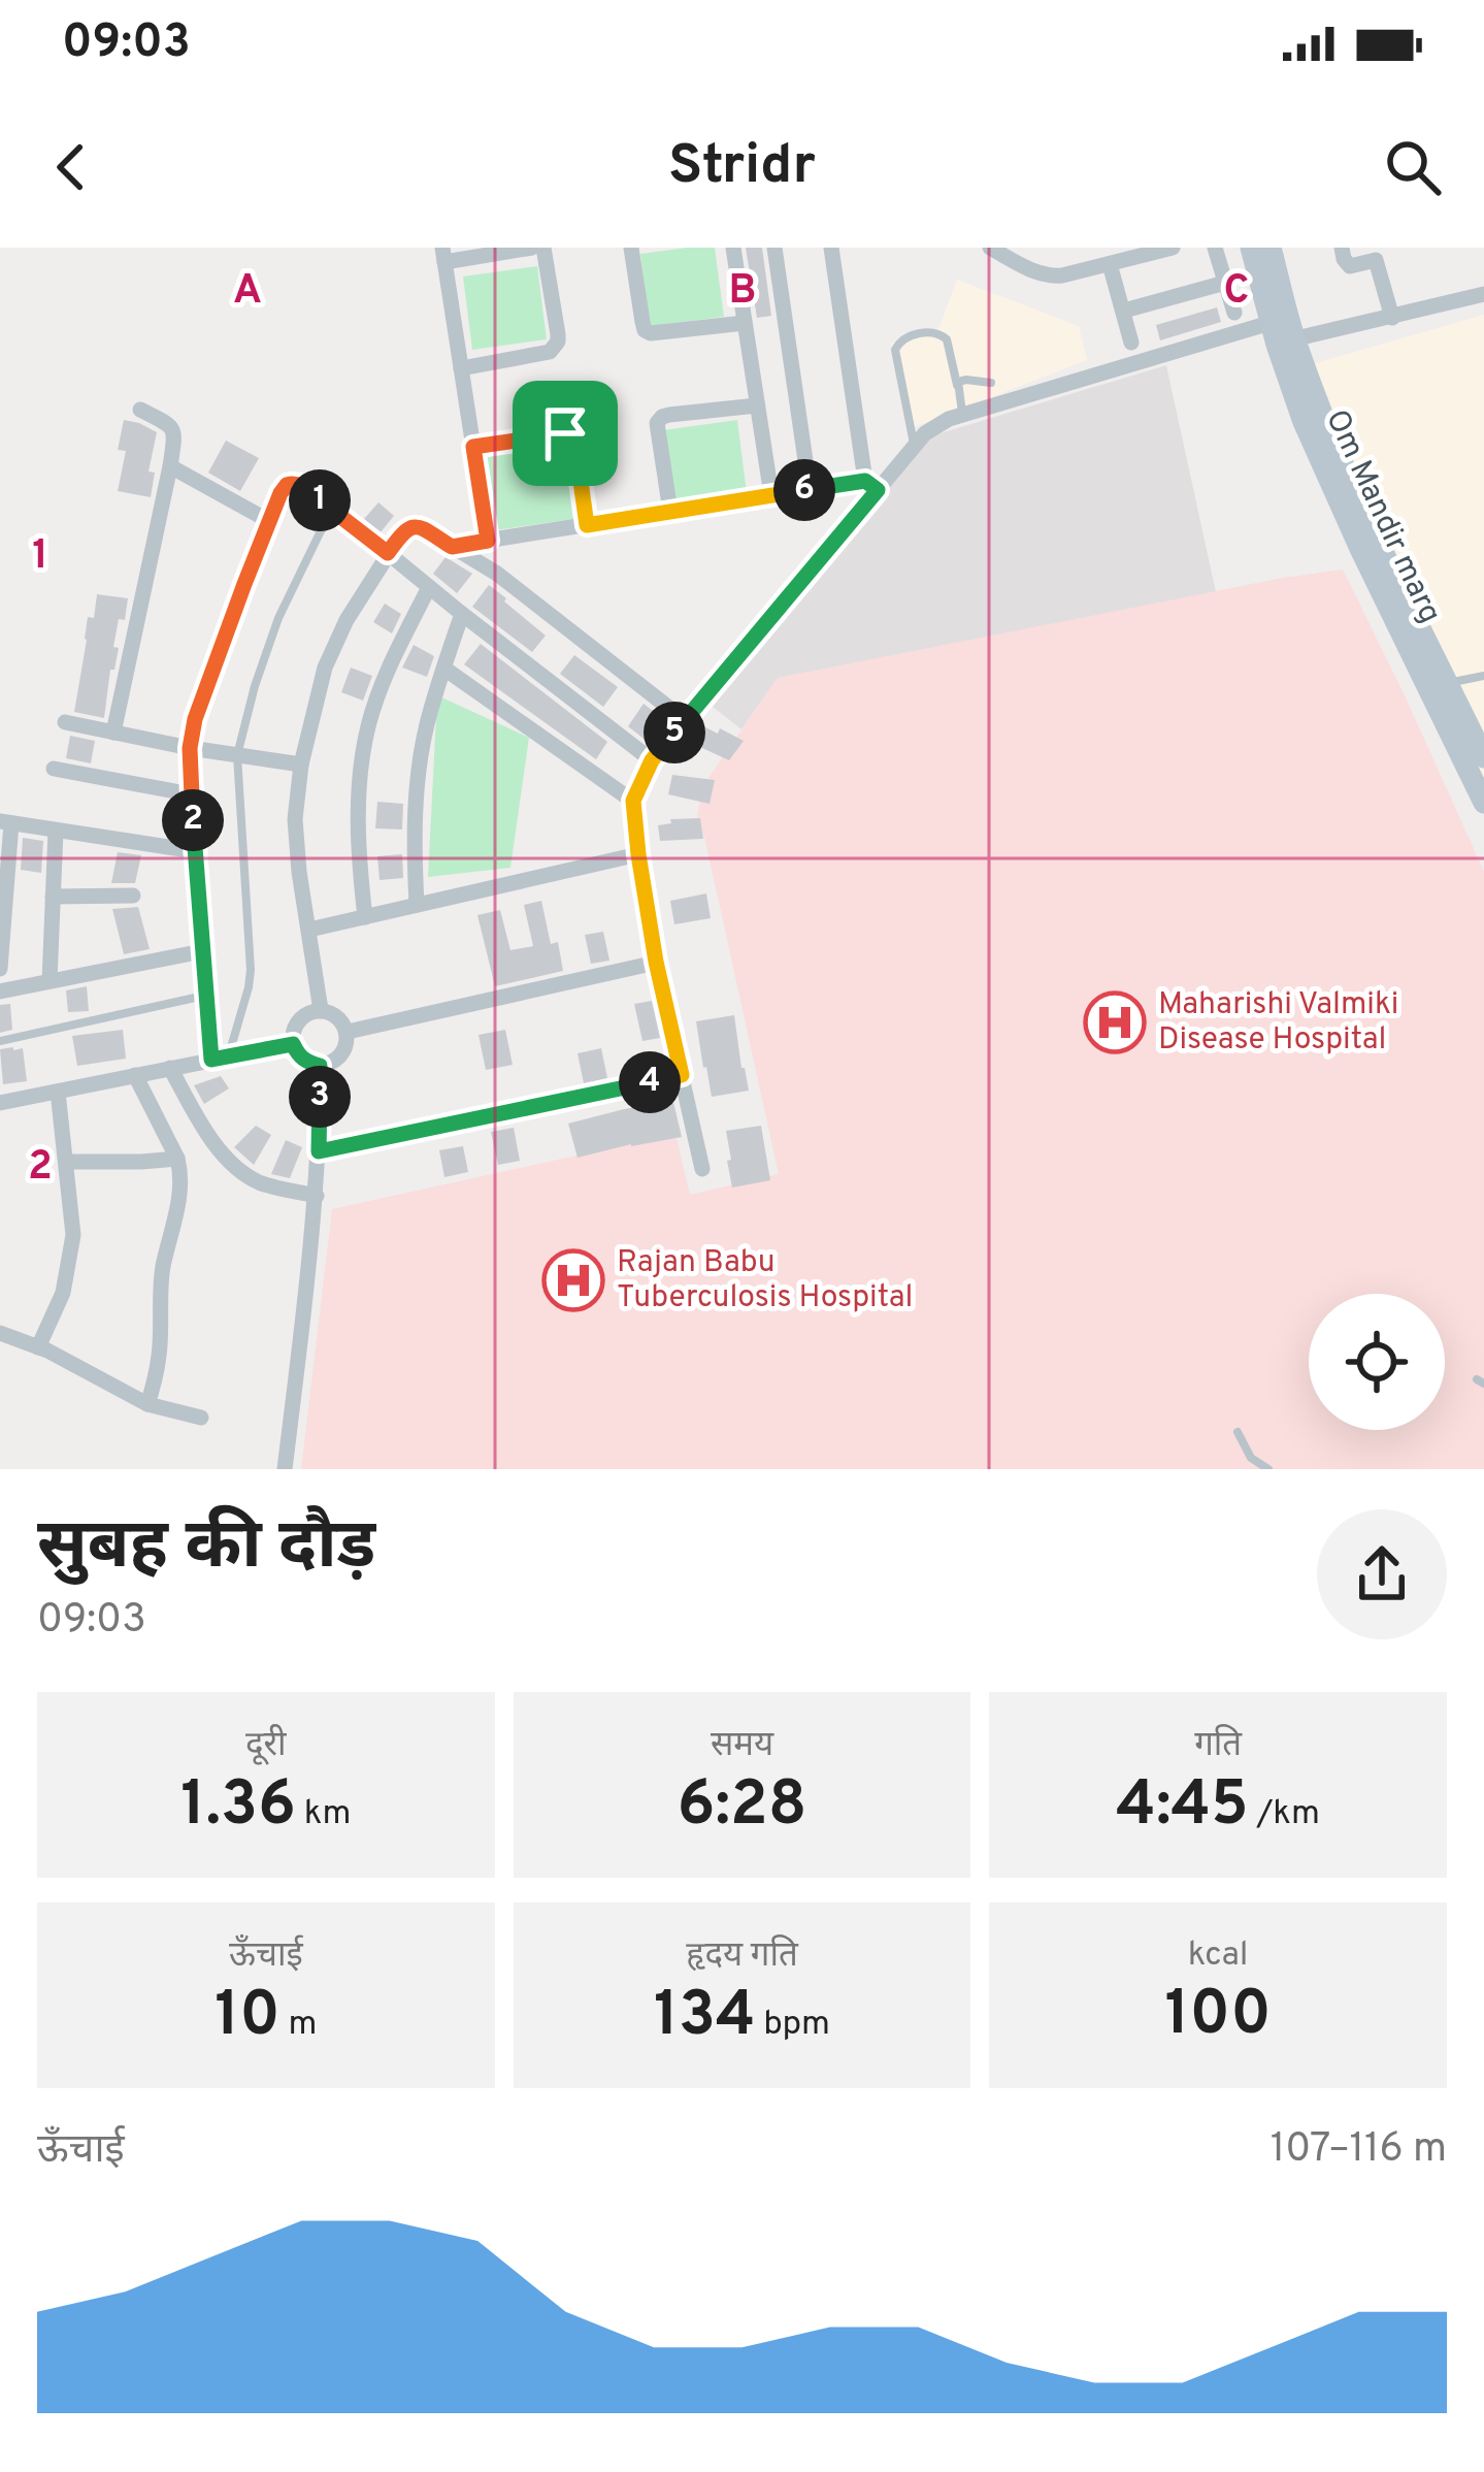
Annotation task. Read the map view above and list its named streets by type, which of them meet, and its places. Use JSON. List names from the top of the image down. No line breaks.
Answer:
{"streets":{"main road":["Om Mandir marg"]},"places":{"hospital":["Maharishi Valmiki Disease Hospital","Rajan Babu Tuberculosis Hospital"]},"page":{"status":"09:03","header":"Stridr","pins":["6","1","5","2","4","3"],"heading":["सुबह की दौड़","09:03"],"stats":[["दूरी","1.36 km"],["समय","6:28"],["गति","4:45 /km"],["ऊँचाई","10 m"],["हृदय गति","134 bpm"],["kcal","100"]],"chart":["ऊँचाई","107–116 m"]},"grid":{"columns":["A","B","C"],"rows":["1","2"]}}
